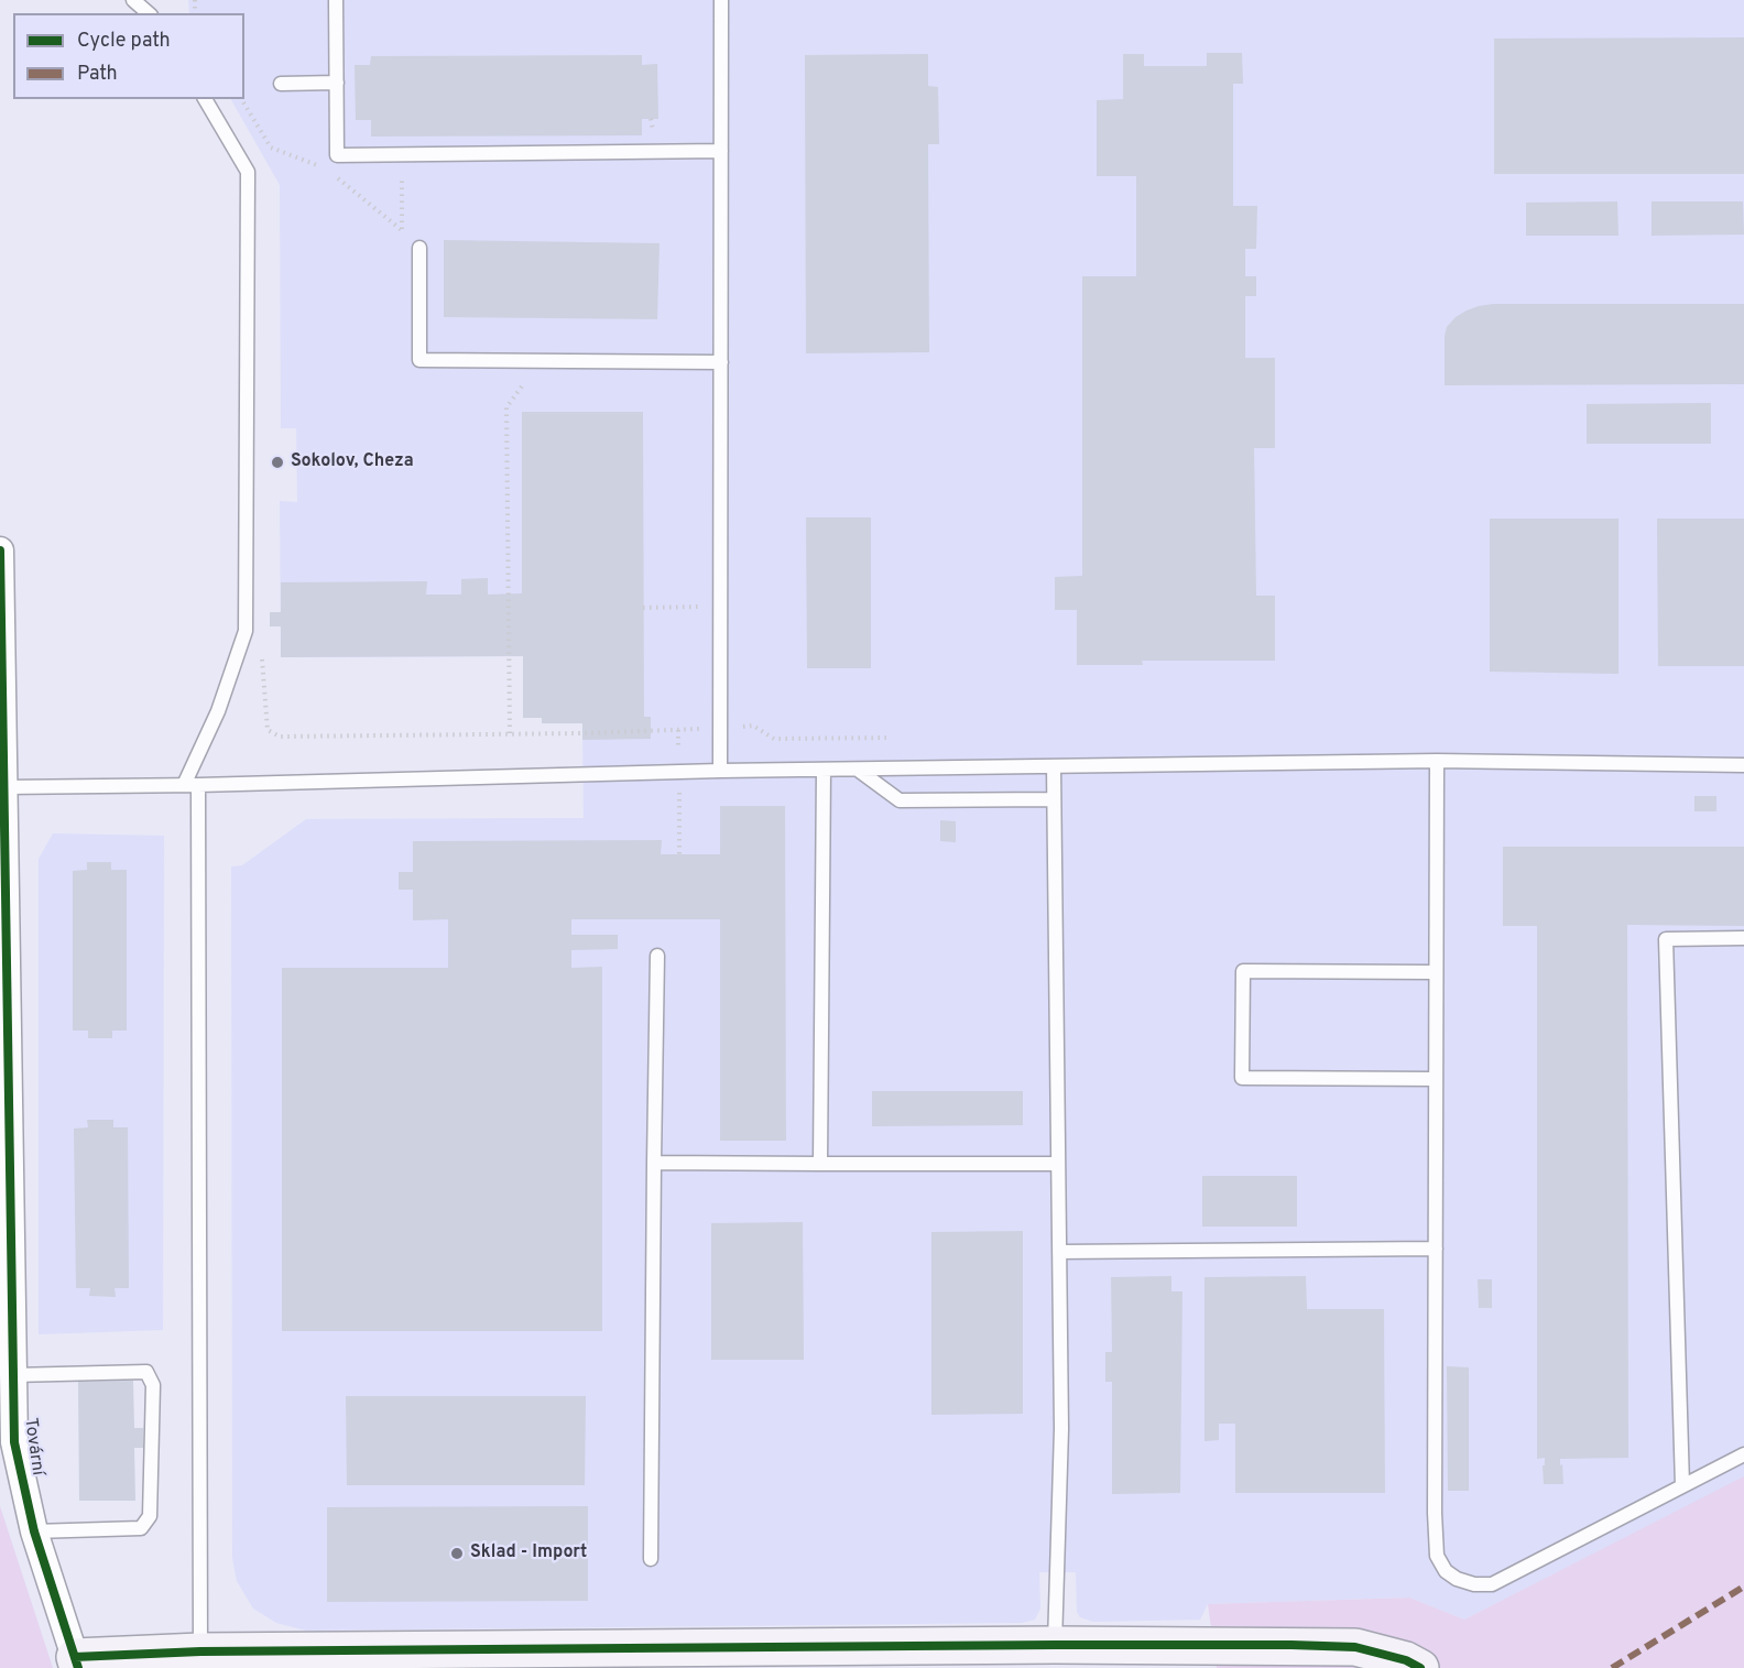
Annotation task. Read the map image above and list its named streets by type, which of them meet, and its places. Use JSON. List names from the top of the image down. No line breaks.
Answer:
{"streets":{"street":["Tovární"]},"places":["Sokolov, Cheza","Sklad - Import"],"legend":["Cycle path","Path"]}
